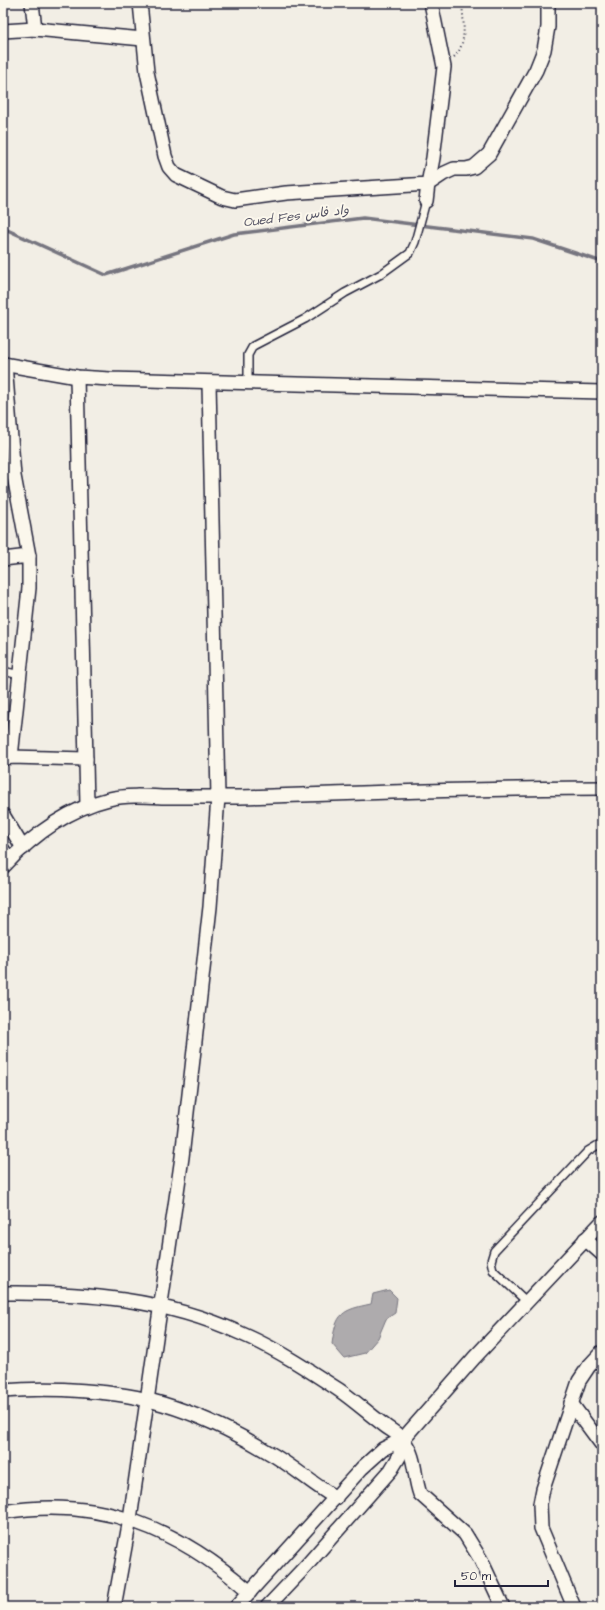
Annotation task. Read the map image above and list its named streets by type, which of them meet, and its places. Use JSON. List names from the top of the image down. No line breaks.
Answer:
{"water":["Oued Fes واد فاس"],"scale_bar":"50 m"}
